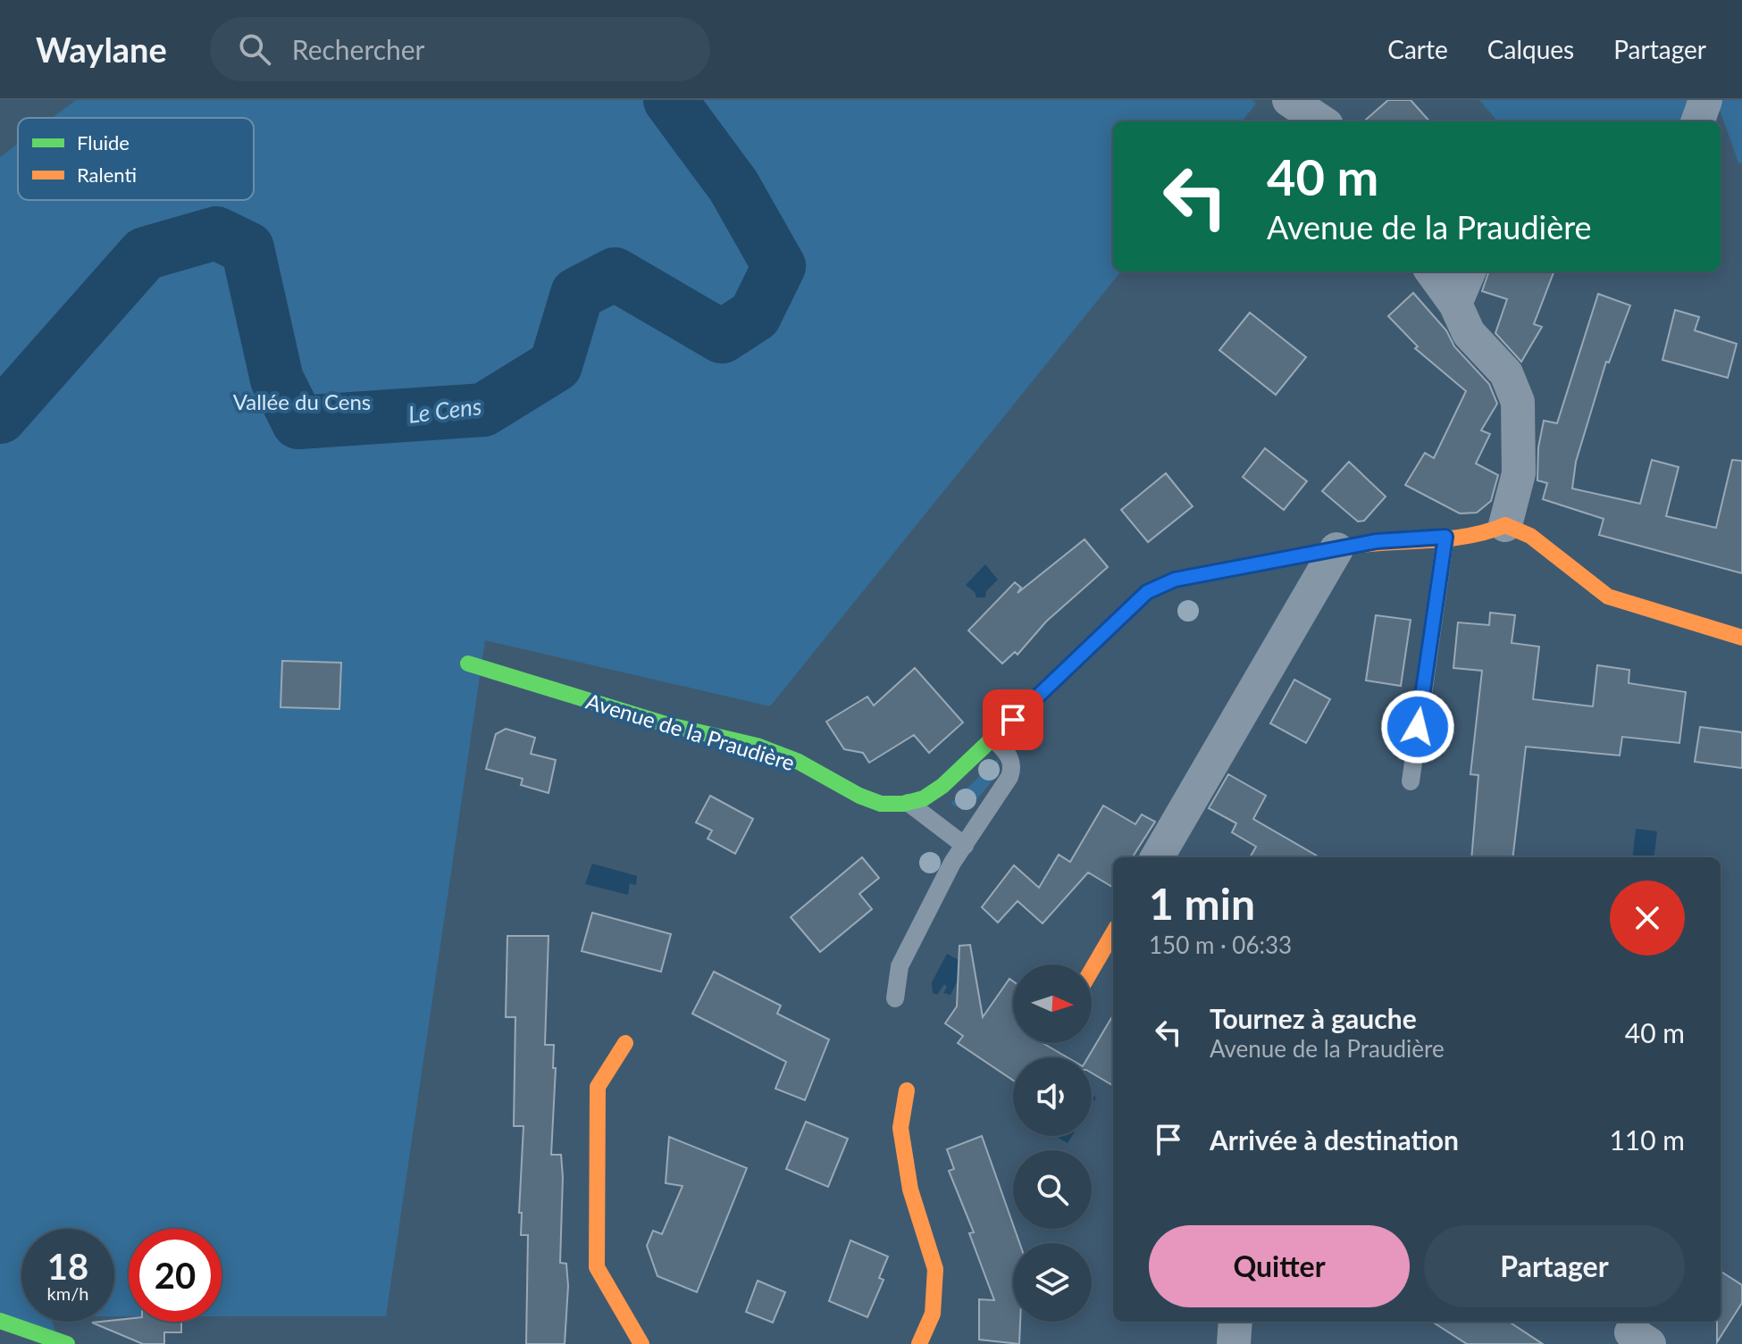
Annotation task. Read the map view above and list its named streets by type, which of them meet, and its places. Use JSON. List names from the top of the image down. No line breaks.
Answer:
{"streets":{"street":["Avenue de la Praudière"]},"water":["Le Cens"],"parks":["Vallée du Cens"],"legend":["Fluide","Ralenti"],"north":"right","page":{"header":"Waylane","search":"Rechercher","nav":["Carte","Calques","Partager"],"turn":["40 m","Avenue de la Praudière"],"heading":["1 min","150 m · 06:33"],"list":[{"name":"Tournez à gauche","note":"Avenue de la Praudière","value":"40 m"},{"name":"Arrivée à destination","value":"110 m"}],"buttons":["Quitter","Partager"],"speed":"18 km/h","limit":"20"}}
